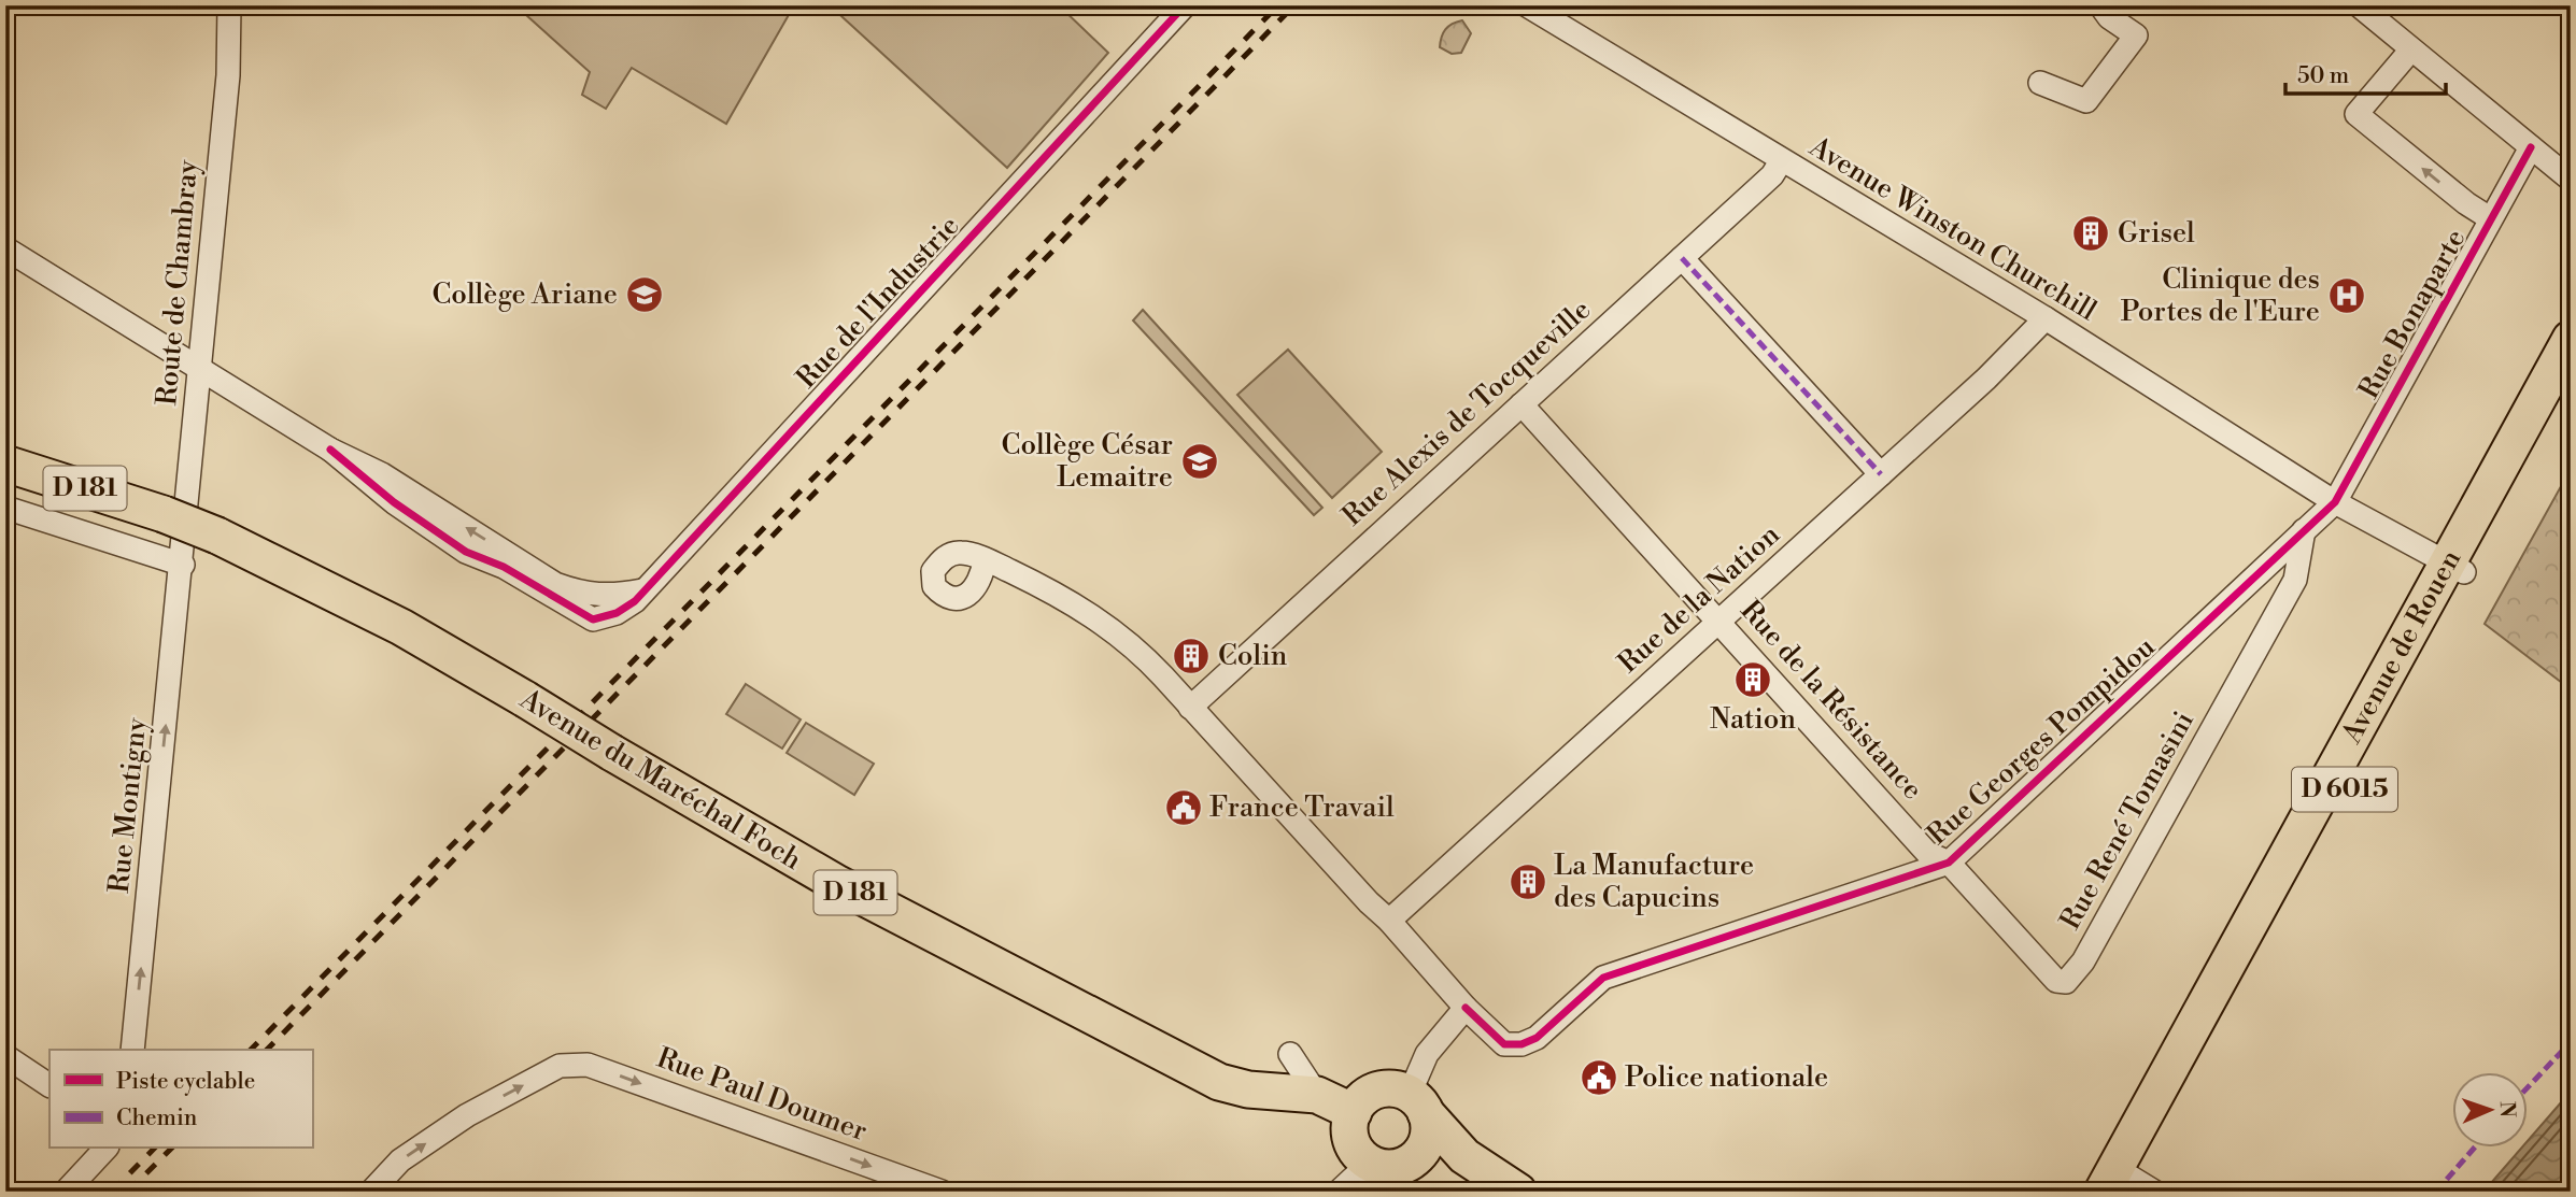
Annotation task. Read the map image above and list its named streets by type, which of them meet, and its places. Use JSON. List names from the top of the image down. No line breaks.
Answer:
{"streets":{"main road":["D 181","Avenue de Rouen","Avenue du Maréchal Foch","D 6015"],"street":["Avenue Winston Churchill","Route de Chambray","Rue de l'Industrie","Rue Bonaparte","Rue Alexis de Tocqueville","Rue de la Nation","Rue de la Résistance","Rue Georges Pompidou","Rue Montigny","Rue René Tomasini","Rue Paul Doumer"]},"crossings":[["Avenue Winston Churchill","Rue Bonaparte"],["Avenue Winston Churchill","Rue Alexis de Tocqueville"],["Avenue Winston Churchill","Rue de la Nation"],["Avenue Winston Churchill","Avenue de Rouen"],["Avenue Winston Churchill","Rue Georges Pompidou"],["Route de Chambray","Rue Montigny"],["Rue Bonaparte","Rue Georges Pompidou"],["Rue Alexis de Tocqueville","Rue de la Résistance"],["Rue de la Nation","Rue de la Résistance"],["Rue de la Résistance","Rue Georges Pompidou"],["Rue de la Résistance","Rue René Tomasini"],["Rue Georges Pompidou","Rue René Tomasini"]],"one_way":["Rue Montigny","Rue Paul Doumer"],"places":{"building":["Grisel","Colin","Nation","La Manufacture des Capucins"],"school or university":["Collège Ariane","Collège César Lemaitre"],"hospital":["Clinique des Portes de l'Eure"],"public building":["France Travail","Police nationale"]},"legend":["Piste cyclable","Chemin"],"scale_bar":"50 m","north":"right"}
